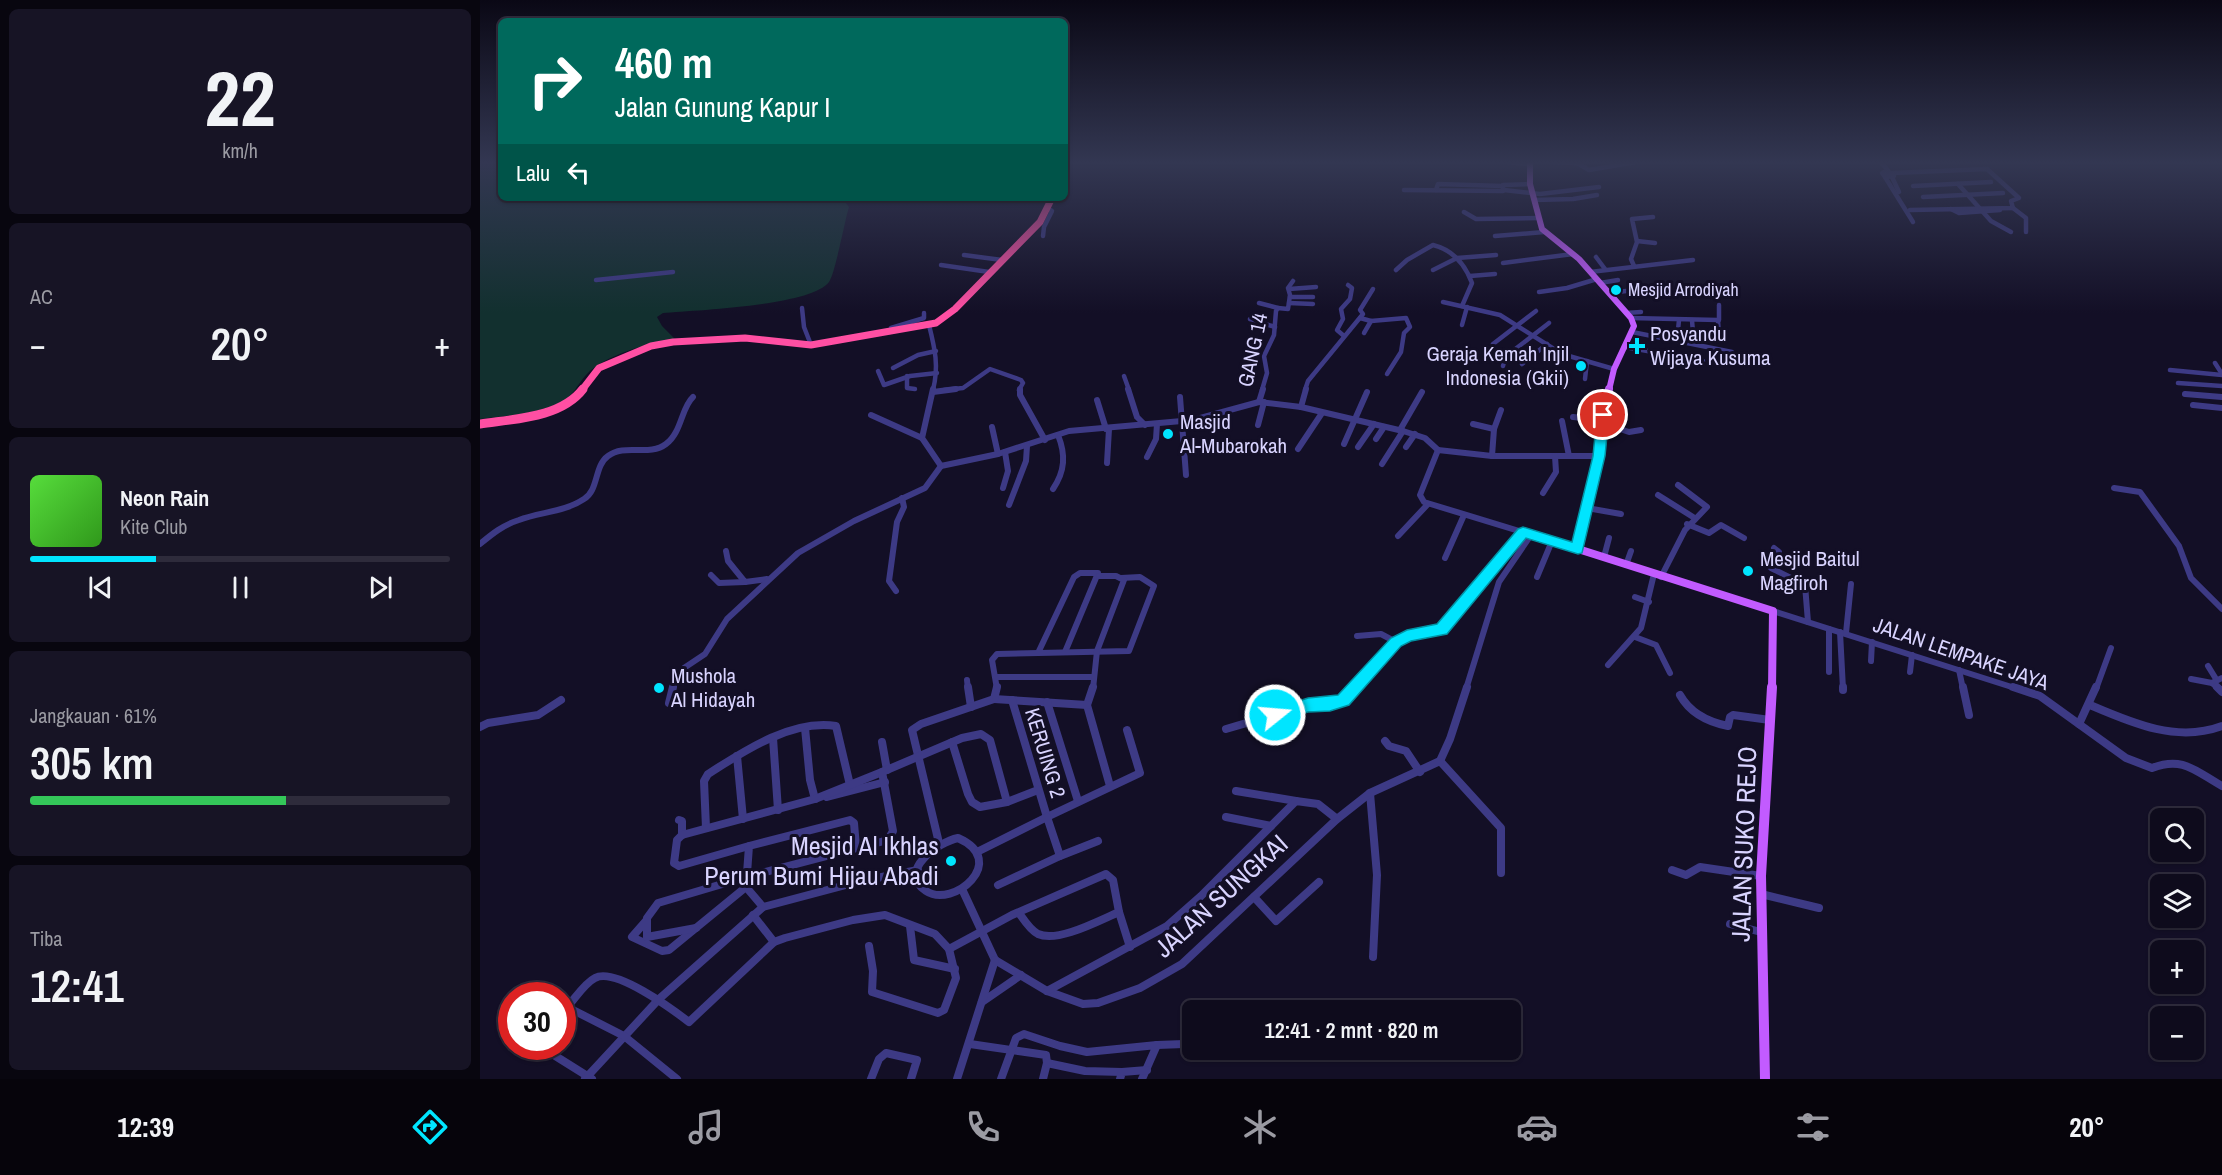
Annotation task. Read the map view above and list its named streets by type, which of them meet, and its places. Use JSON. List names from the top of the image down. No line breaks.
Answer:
{"streets":{"main road":["JALAN SUKO REJO"],"street":["GANG 14","JALAN LEMPAKE JAYA","KERUING 2","JALAN SUNGKAI"]},"crossings":[["JALAN LEMPAKE JAYA","JALAN SUKO REJO"]],"places":{"other":["Mesjid Arrodiyah","Geraja Kemah Injil Indonesia (Gkii)","Masjid Al-Mubarokah","Mesjid Baitul Magfiroh","Mushola Al Hidayah","Mesjid Al Ikhlas Perum Bumi Hijau Abadi"],"health":["Posyandu Wijaya Kusuma"]},"page":{"tile":[["22","km/h"],"AC",["Jangkauan · 61%","305 km"],["Tiba","12:41"]],"turn":["460 m","Jalan Gunung Kapur I"],"then":"Lalu","heat":["−","20°","+"],"song":["Neon Rain","Kite Club"],"map_buttons":["+","−"],"limit":"30","trip":"12:41 · 2 mnt · 820 m","tabs":["12:39","20°"]}}
